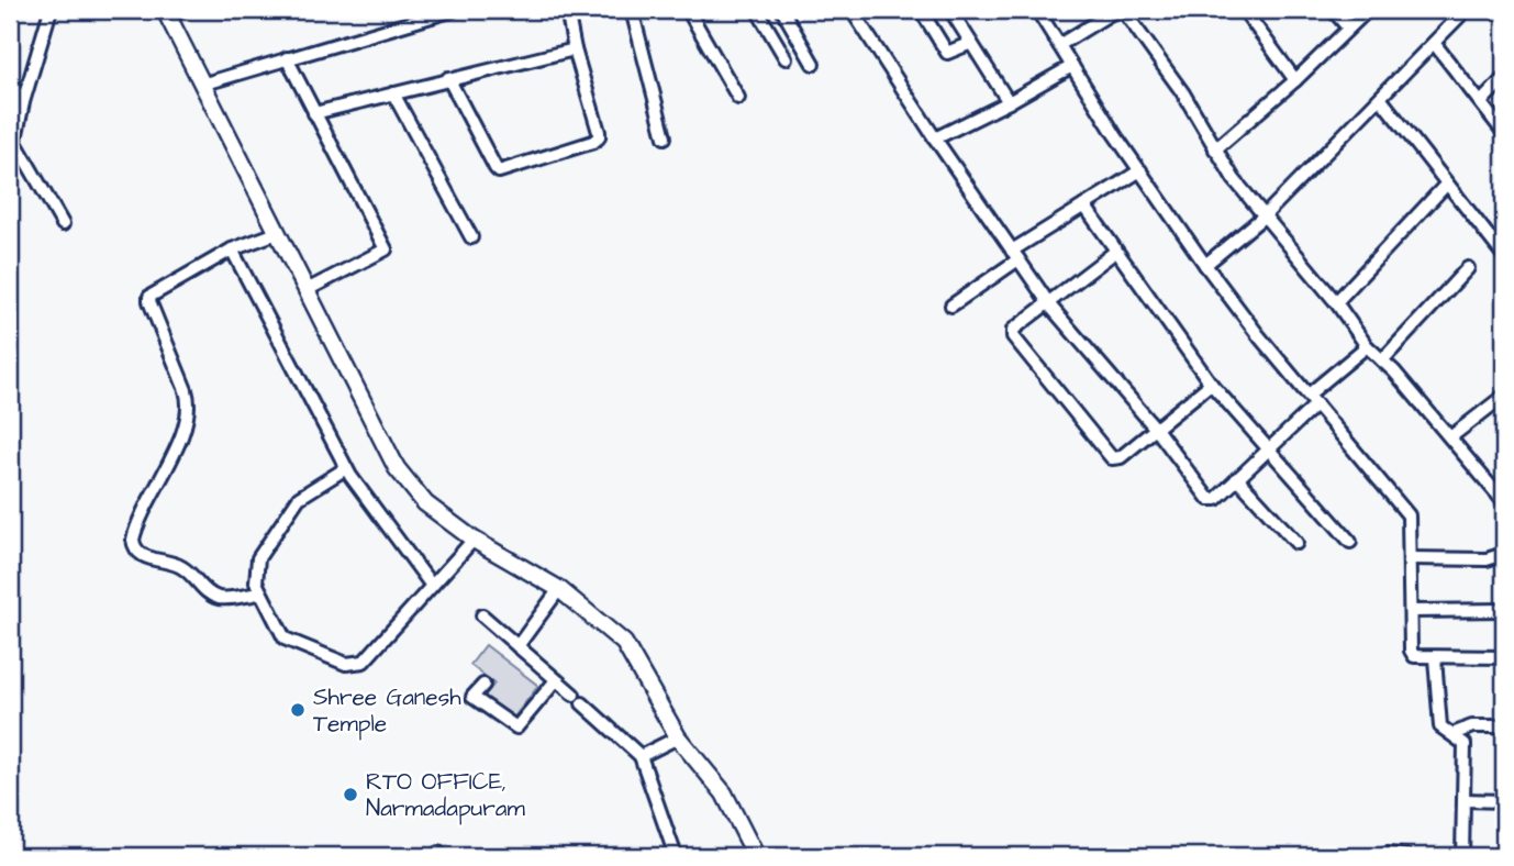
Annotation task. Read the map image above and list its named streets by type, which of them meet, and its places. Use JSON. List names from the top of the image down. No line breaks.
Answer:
{"places":["Shree Ganesh Temple","RTO OFFICE, Narmadapuram"]}
